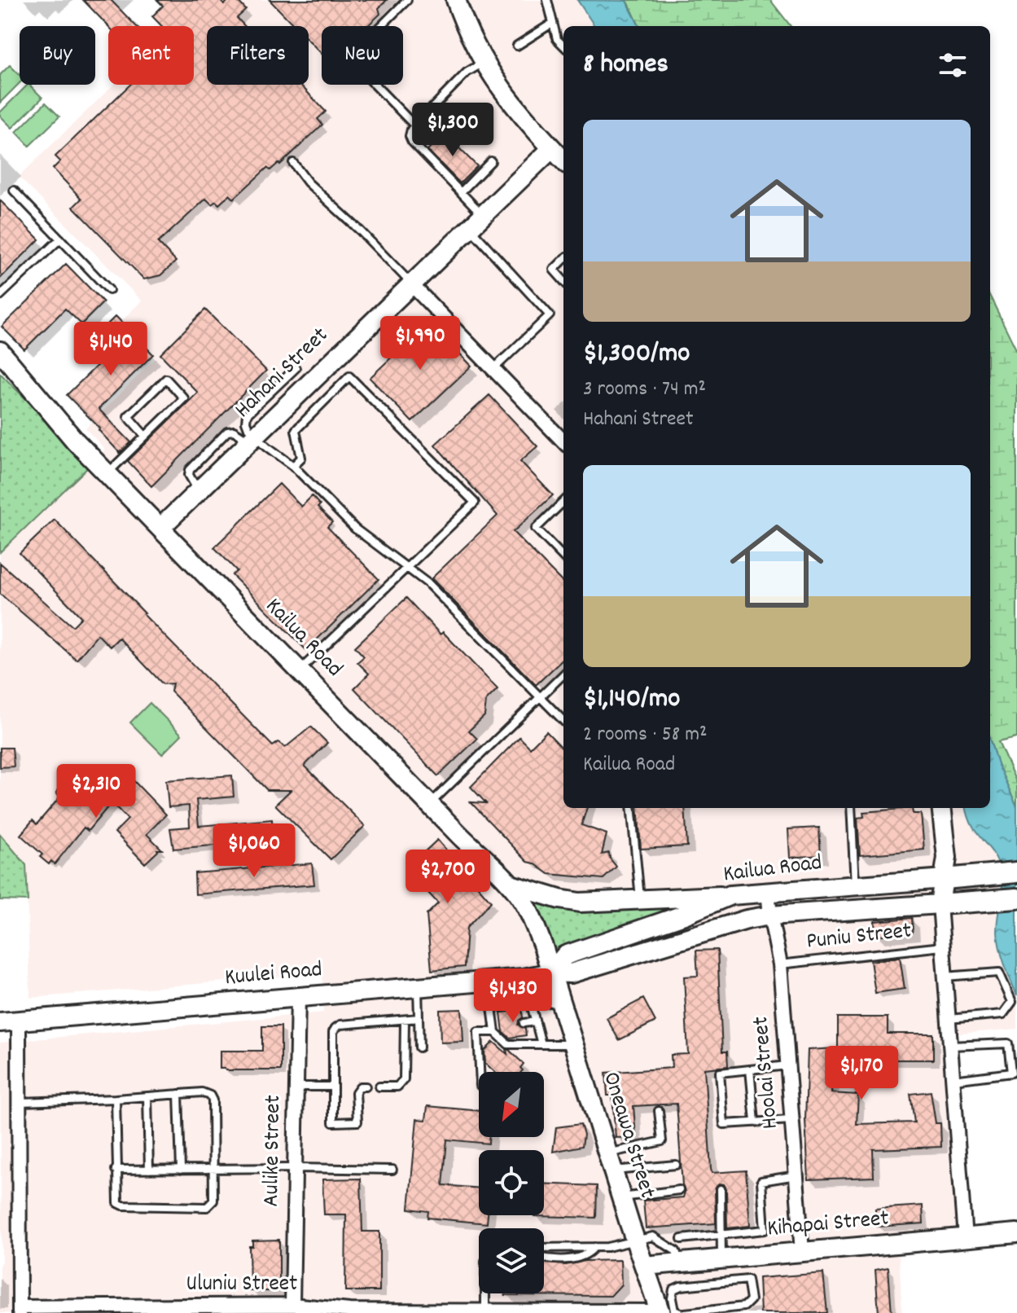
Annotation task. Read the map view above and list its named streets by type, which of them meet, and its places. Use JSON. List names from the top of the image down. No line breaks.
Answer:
{"streets":{"main road":["Hahani Street","Kailua Road","Kuulei Road","Oneawa Street","Kihapai Street"],"street":["Hoolai Street","Aulike Street","Uluniu Street"],"lane":["Puniu Street"]},"crossings":[["Hahani Street","Kailua Road"],["Kailua Road","Kuulei Road"],["Kailua Road","Hoolai Street"],["Kailua Road","Oneawa Street"],["Puniu Street","Hoolai Street"],["Kuulei Road","Oneawa Street"],["Kuulei Road","Aulike Street"],["Hoolai Street","Kihapai Street"],["Oneawa Street","Kihapai Street"],["Oneawa Street","Uluniu Street"],["Aulike Street","Uluniu Street"]],"north":"bottom left","page":{"chip":["Buy","Rent","Filters","New"],"heading":"8 homes","price":["$1,300","$1,990","$1,140","$2,310","$1,060","$2,700","$1,430","$1,170"],"list":[{"name":"$1,300/mo","note":"3 rooms · 74 m² · Hahani Street"},{"name":"$1,140/mo","note":"2 rooms · 58 m² · Kailua Road"}]}}
